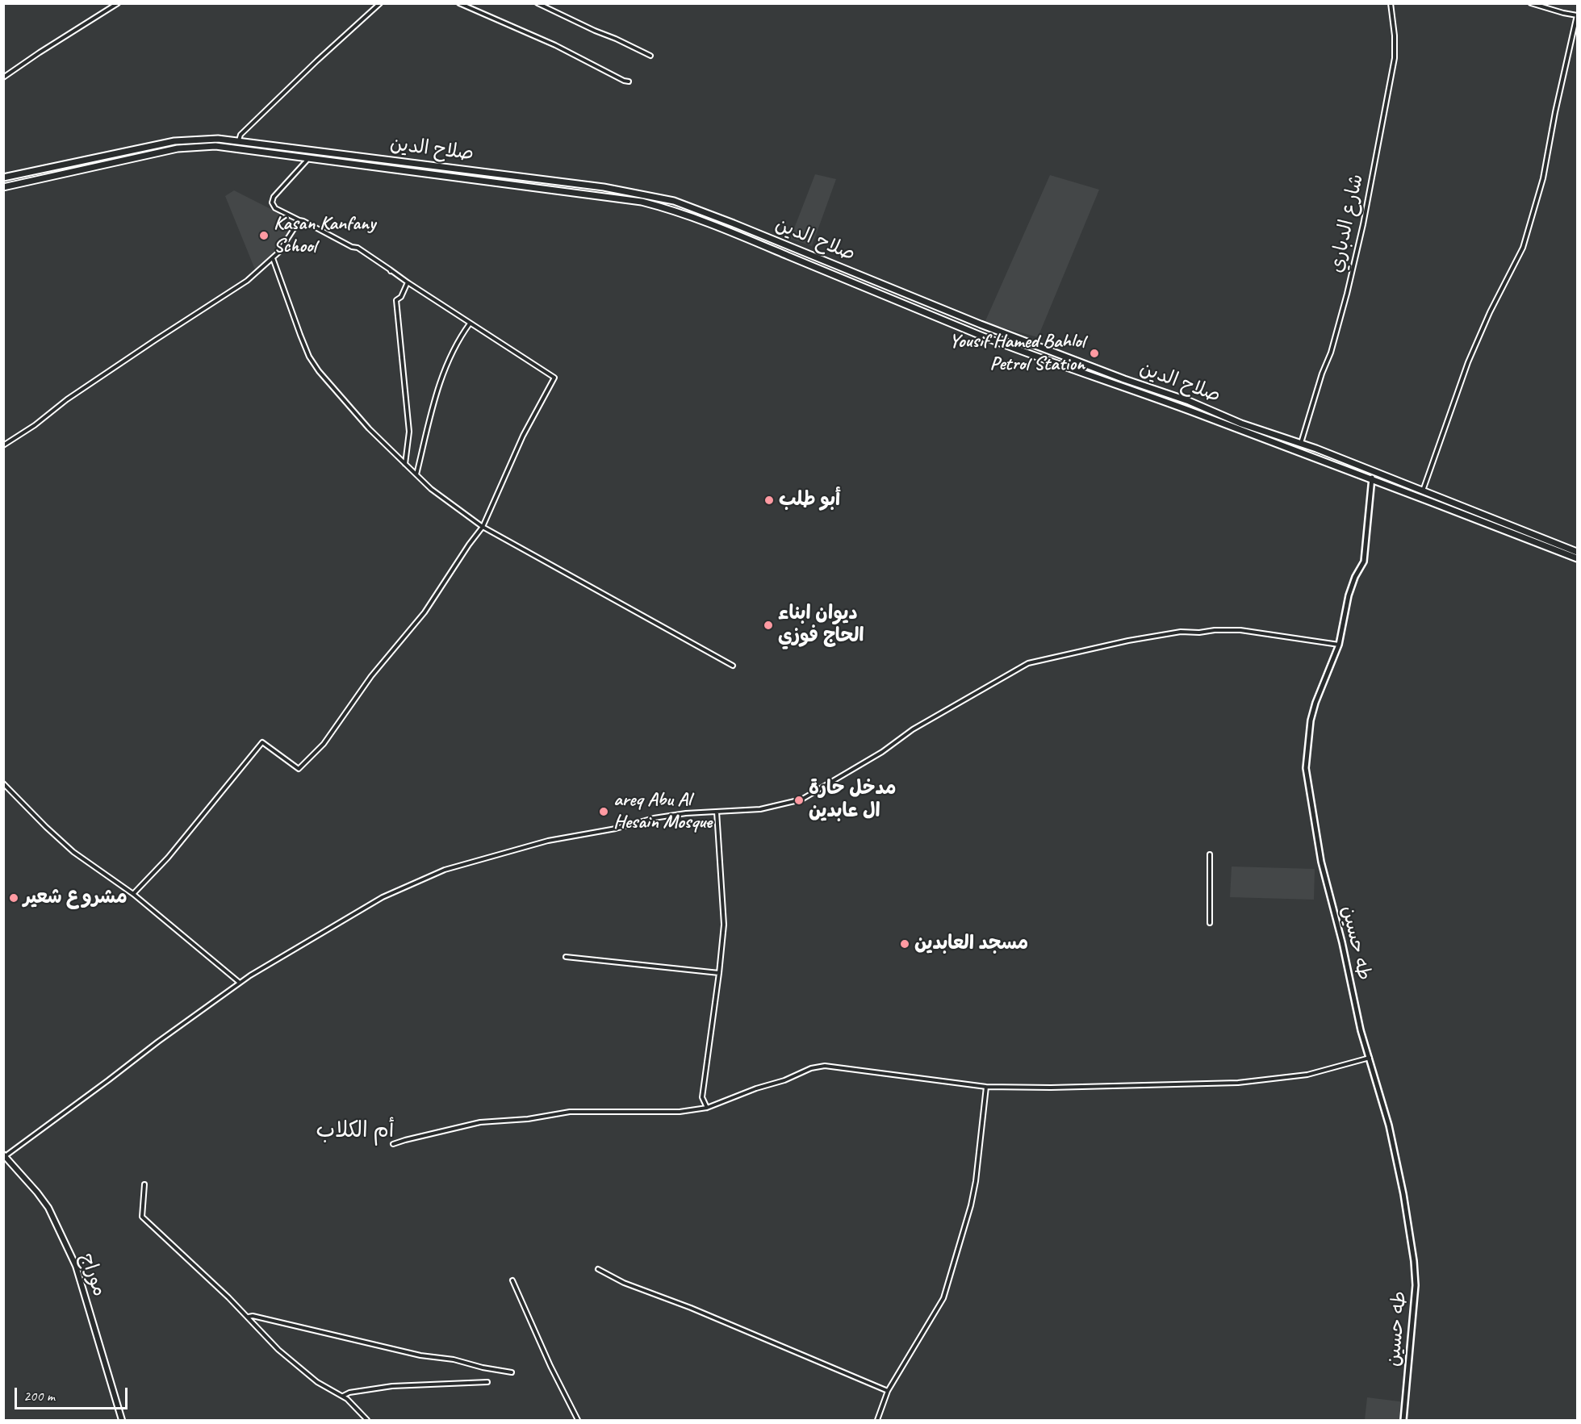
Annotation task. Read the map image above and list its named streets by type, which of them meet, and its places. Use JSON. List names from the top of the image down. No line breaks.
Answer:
{"streets":{"highway":["صلاح الدين"],"main road":["موراج"],"street":["شارع الدباري","طه حسين"]},"crossings":[["صلاح الدين","شارع الدباري"],["صلاح الدين","طه حسين"]],"districts":["أم الكلاب"],"places":["Kasan Kanfany School","Yousif Hamed Bahlol Petrol Station","أبو طلب","ديوان ابناء الحاج فوزي","مدخل حارة ال عابدين","areq Abu Al Hesain Mosque","مشروع شعير","مسجد العابدين"],"scale_bar":"200 m"}
